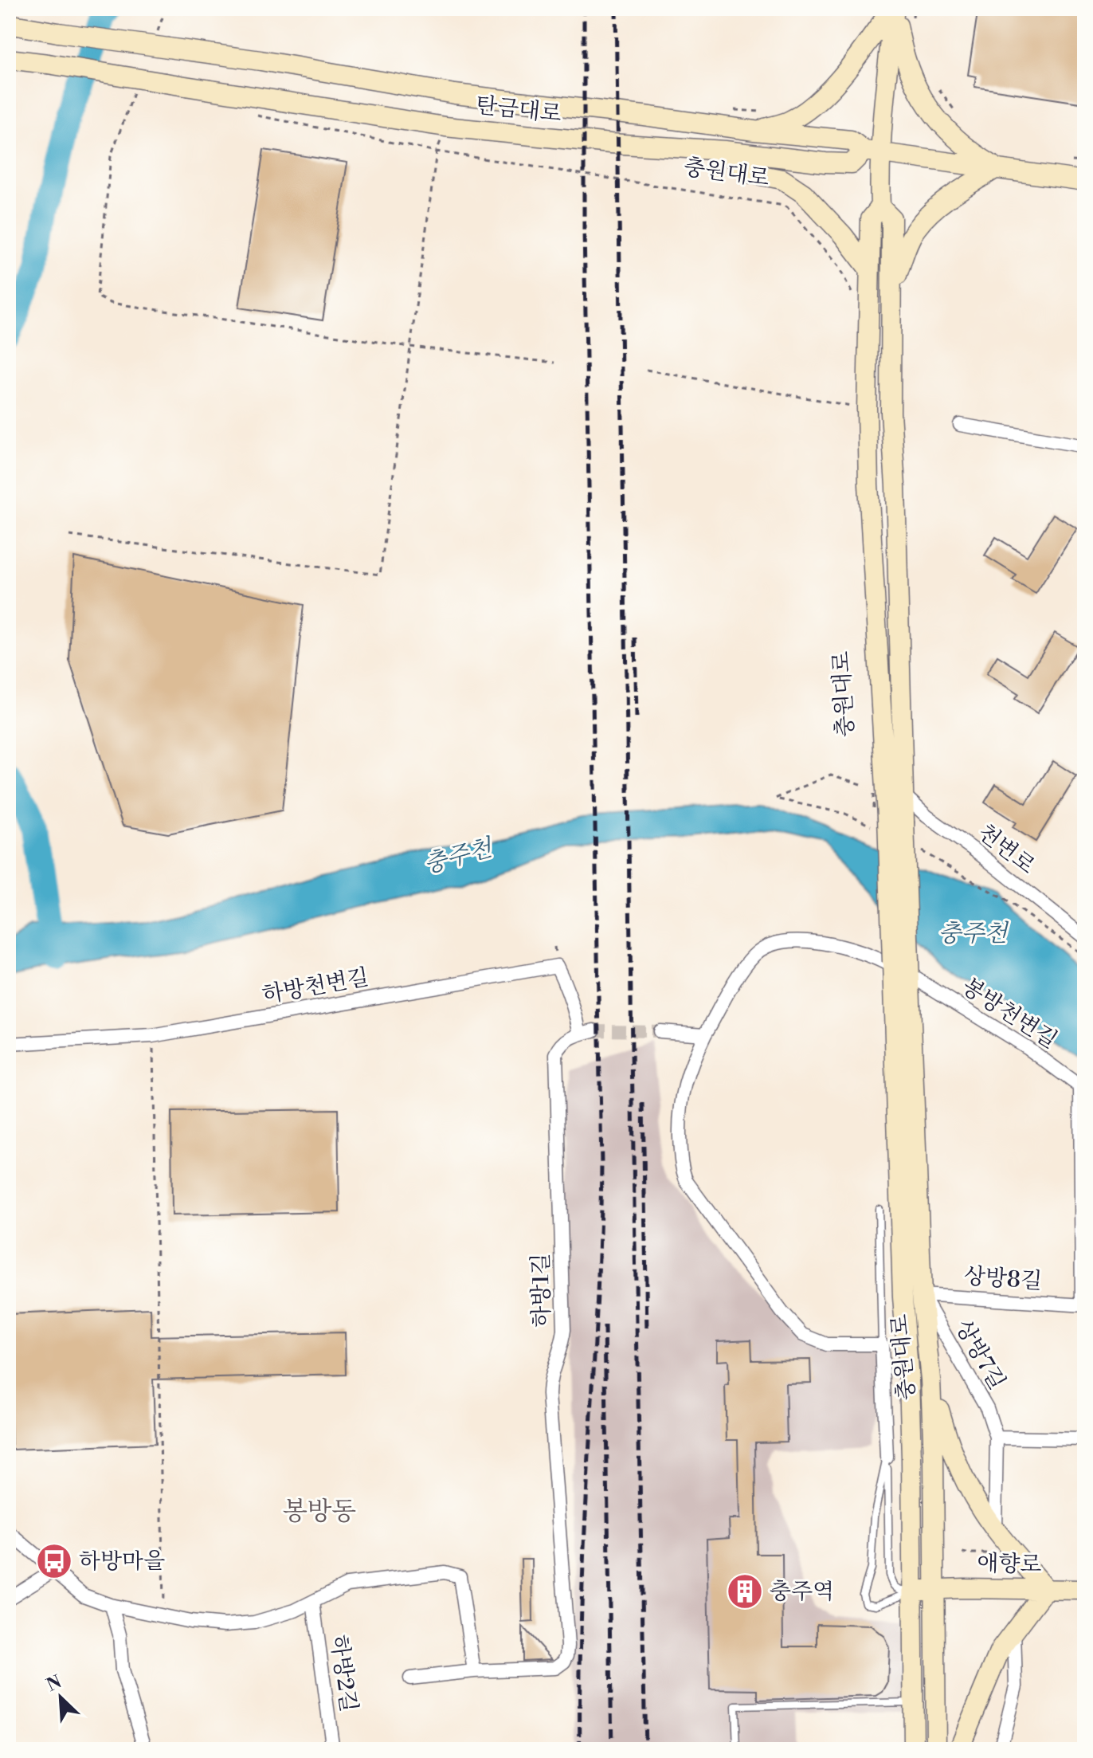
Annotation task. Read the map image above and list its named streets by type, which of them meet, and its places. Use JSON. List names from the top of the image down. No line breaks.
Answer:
{"streets":{"street":["탄금대로","충원대로","천변로","하방천변길","봉방천변길","상방8길","하방1길","상방7길","애향로","하방2길"]},"crossings":[["탄금대로","충원대로"],["충원대로","천변로"],["충원대로","봉방천변길"],["충원대로","상방8길"],["충원대로","상방7길"],["충원대로","애향로"],["하방천변길","하방1길"],["봉방천변길","상방8길"],["상방8길","상방7길"]],"districts":["봉방동"],"water":["충주천"],"places":{"bus stop":["하방마을"],"building":["충주역"]},"north":"top left"}
